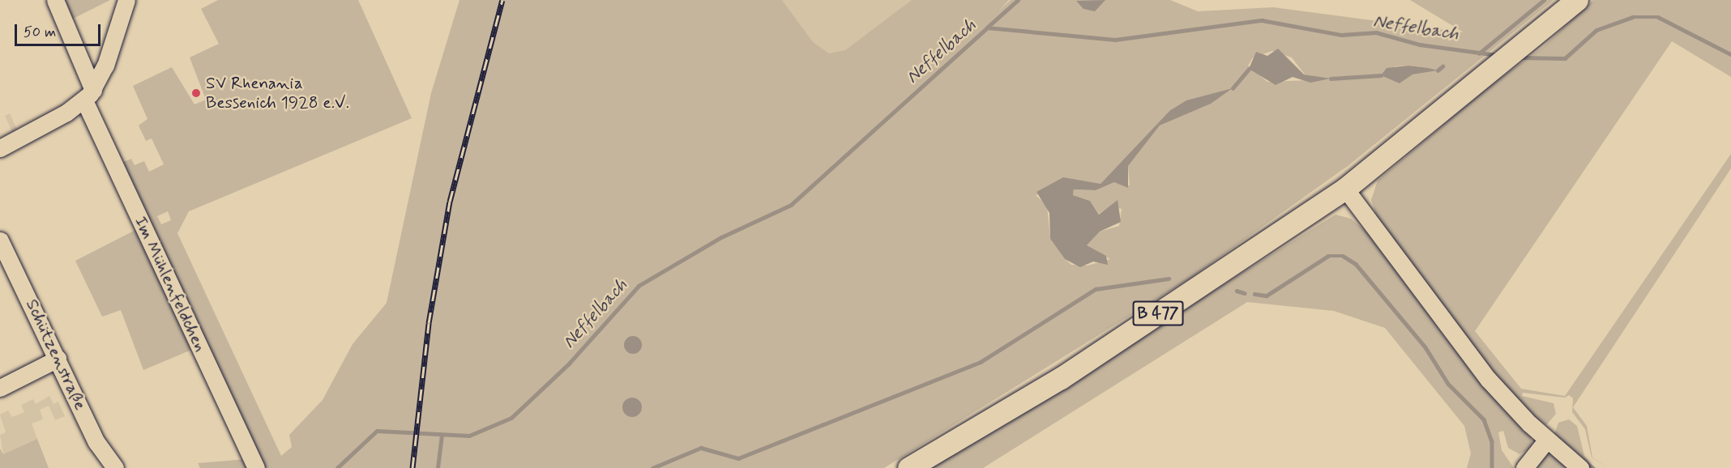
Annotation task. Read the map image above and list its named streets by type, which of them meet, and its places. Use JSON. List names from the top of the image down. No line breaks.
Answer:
{"streets":{"main road":["B 477"],"street":["Im Mühlenfeldchen","Schützenstraße"]},"water":["Neffelbach"],"places":["SV Rhenania Bessenich 1928 e.V."],"scale_bar":"50 m"}
